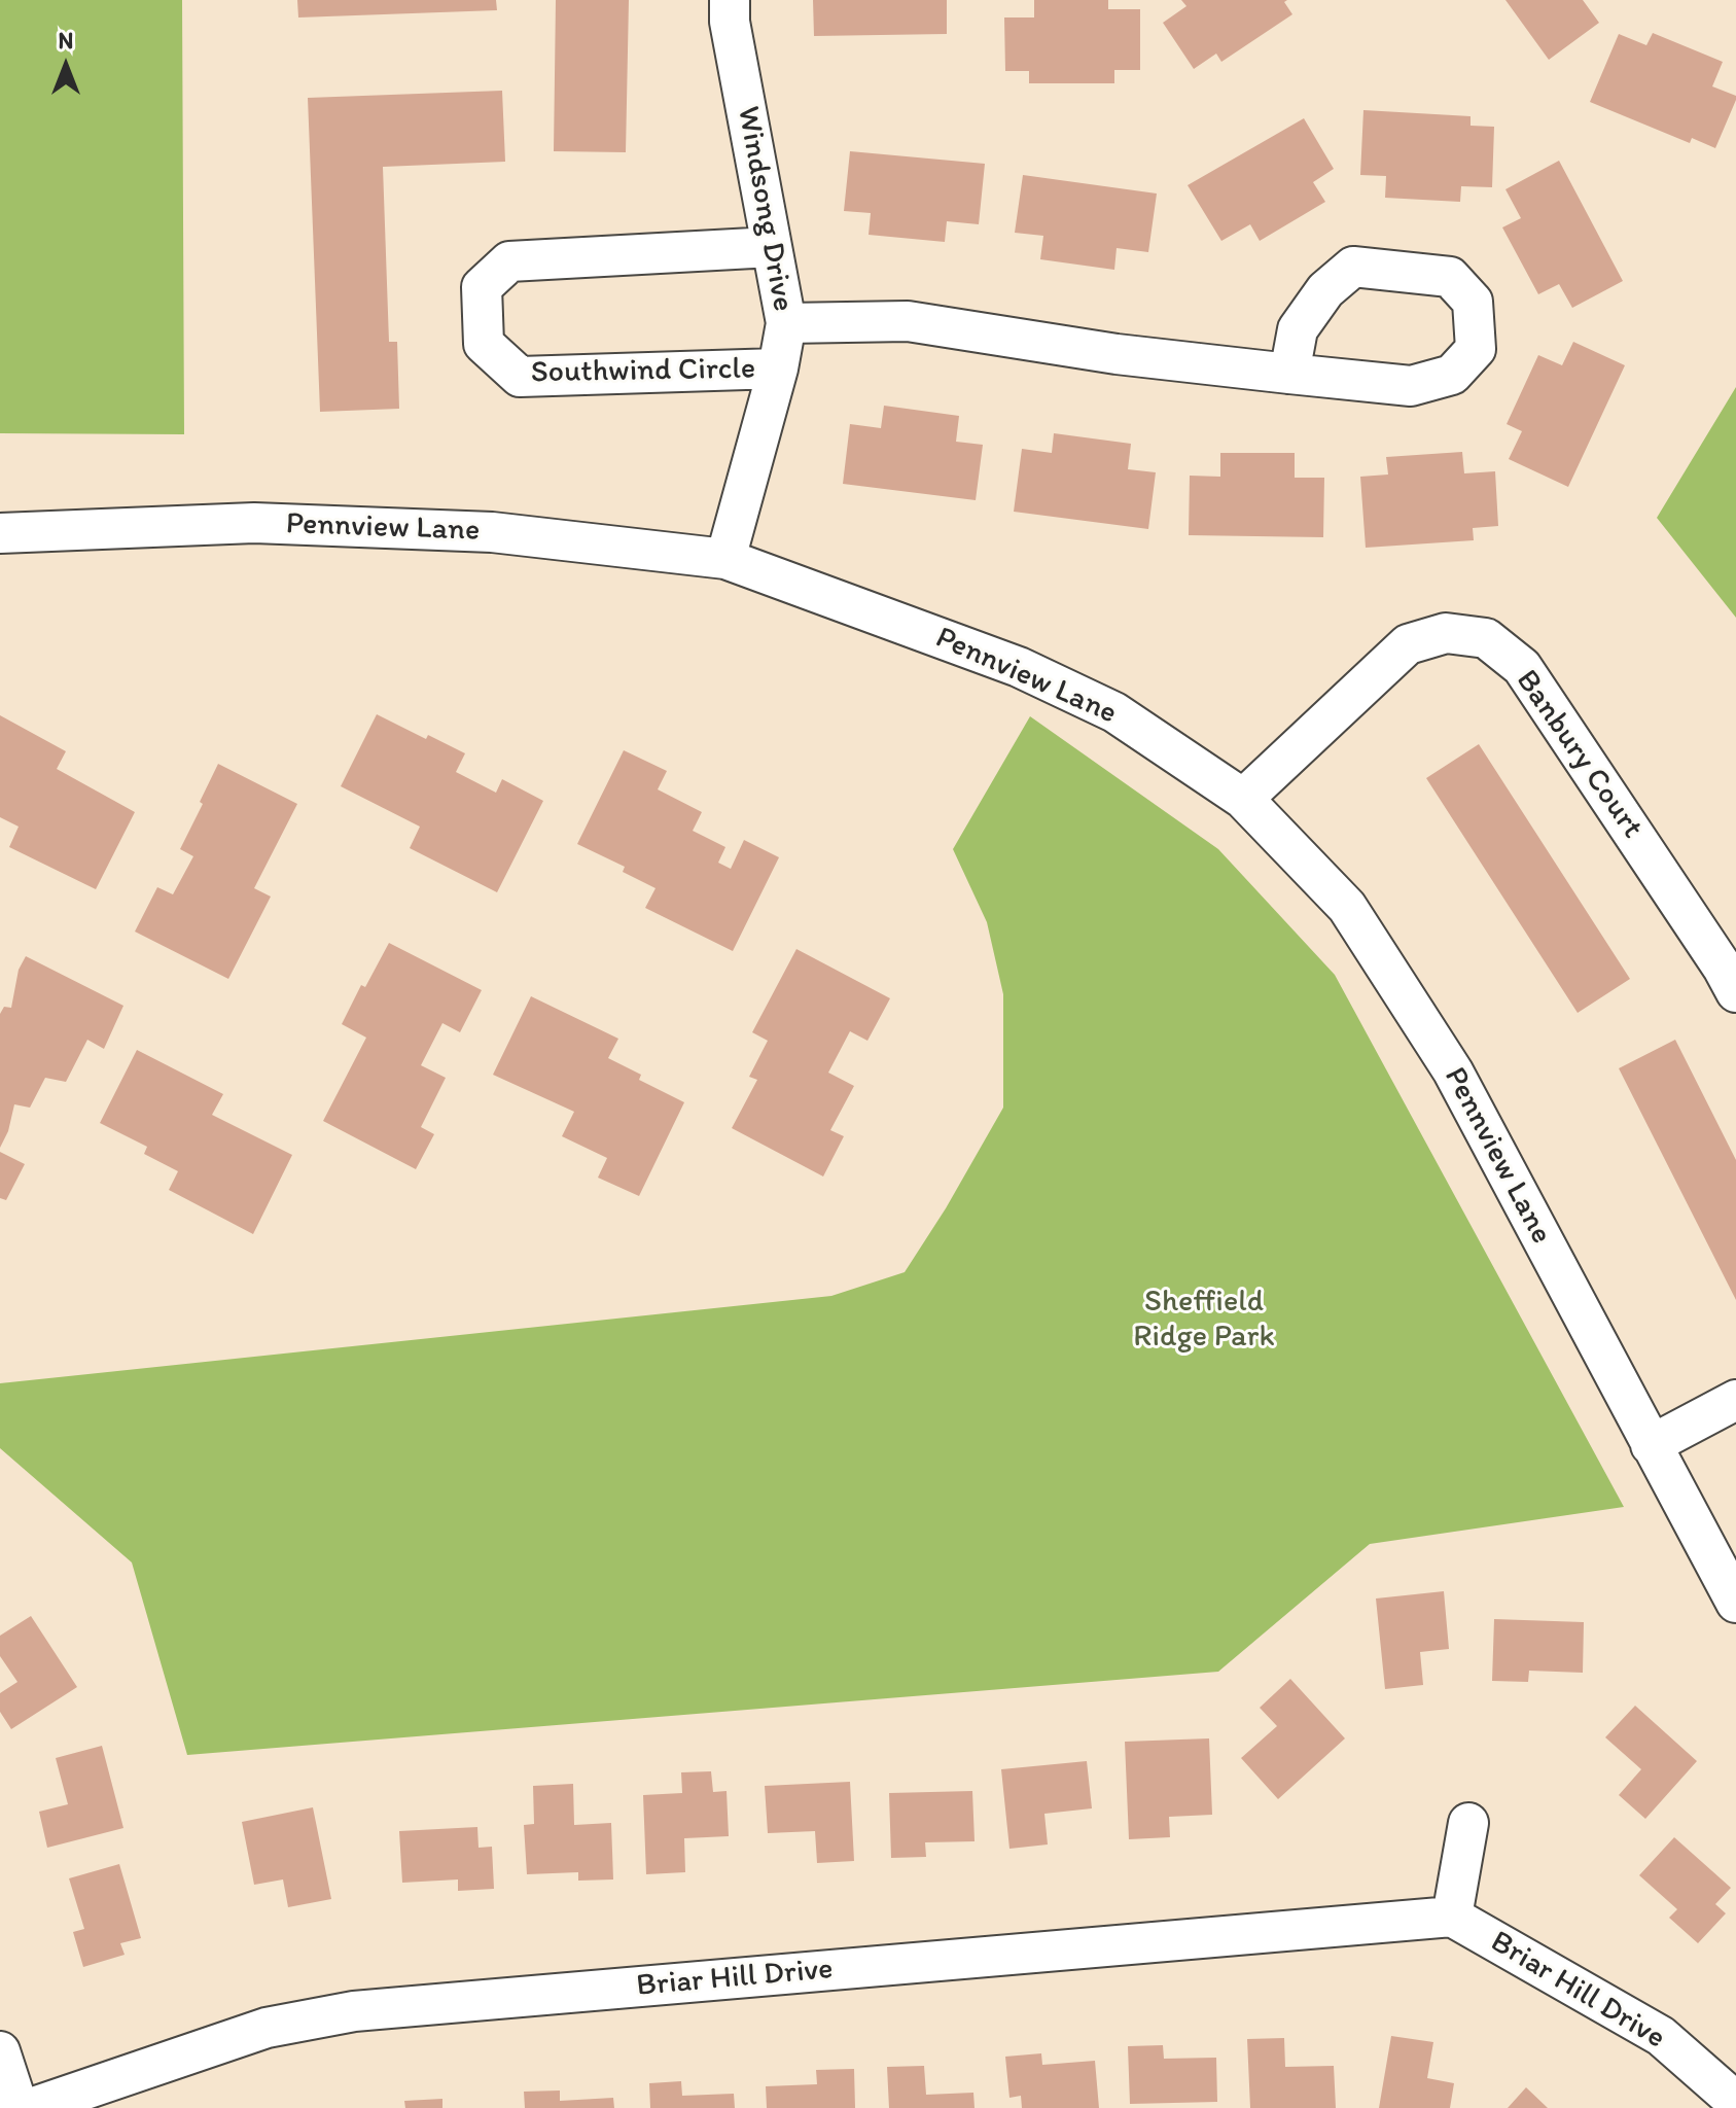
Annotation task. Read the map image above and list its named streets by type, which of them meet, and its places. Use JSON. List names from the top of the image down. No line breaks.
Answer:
{"streets":{"street":["Windsong Drive","Southwind Circle","Pennview Lane","Banbury Court","Briar Hill Drive"]},"crossings":[["Windsong Drive","Southwind Circle"],["Windsong Drive","Pennview Lane"],["Pennview Lane","Banbury Court"]],"parks":["Sheffield Ridge Park"],"north":"top"}
